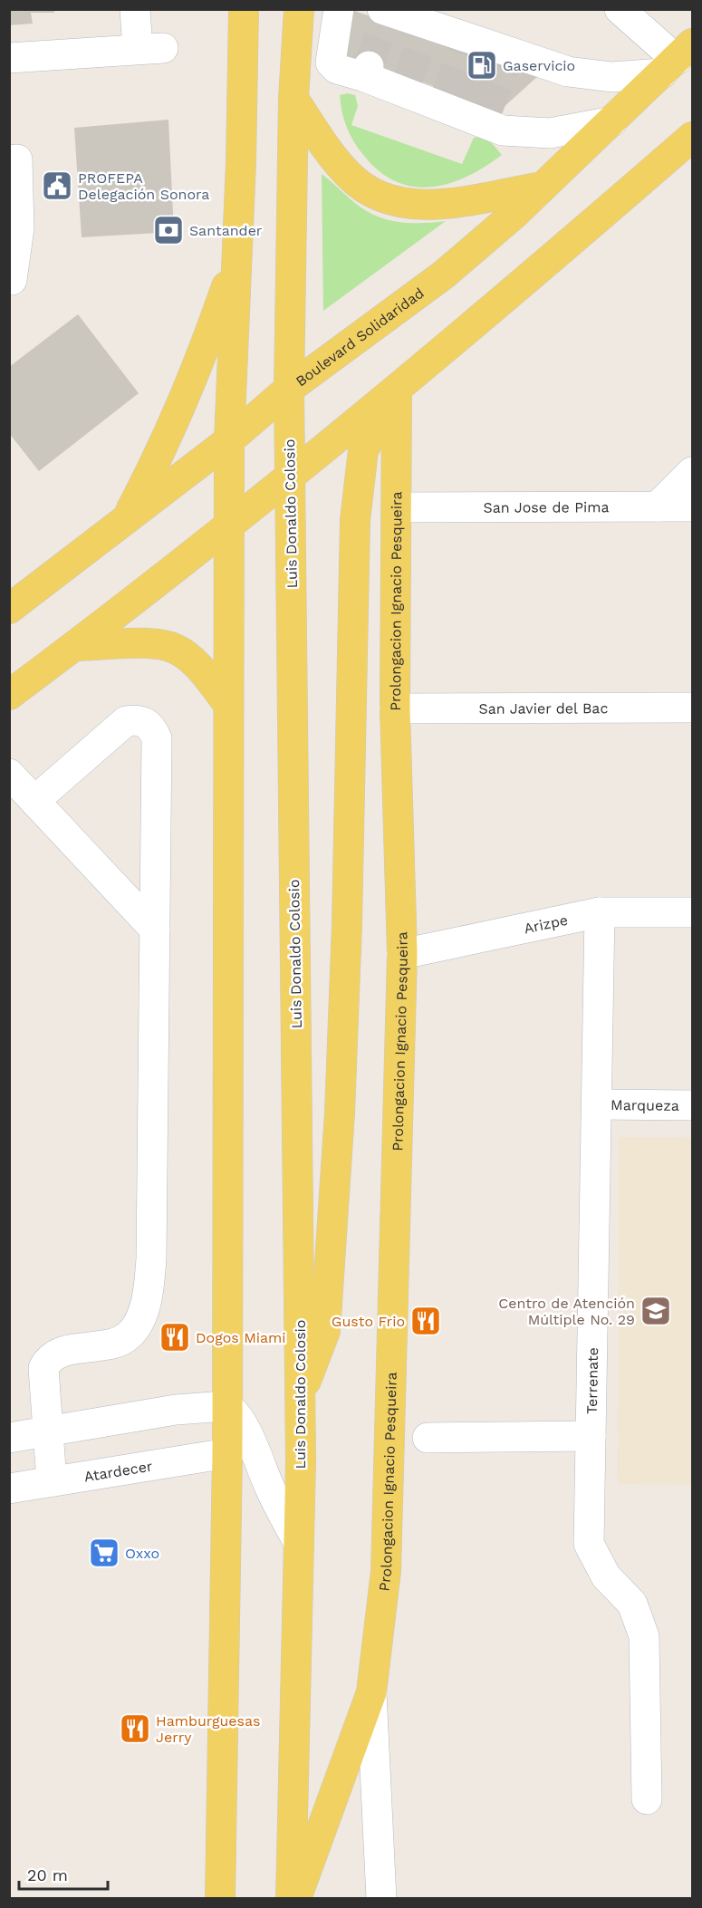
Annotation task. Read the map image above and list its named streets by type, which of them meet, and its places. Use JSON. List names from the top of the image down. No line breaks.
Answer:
{"streets":{"main road":["Boulevard Solidaridad","Luis Donaldo Colosio","Prolongacion Ignacio Pesqueira"],"street":["San Jose de Pima","San Javier del Bac","Arizpe","Marqueza","Terrenate","Atardecer"]},"crossings":[["Boulevard Solidaridad","Luis Donaldo Colosio"],["San Jose de Pima","Prolongacion Ignacio Pesqueira"],["Prolongacion Ignacio Pesqueira","San Javier del Bac"],["Prolongacion Ignacio Pesqueira","Arizpe"],["Arizpe","Terrenate"],["Marqueza","Terrenate"]],"places":{"fuel station":["Gaservicio"],"public building":["PROFEPA Delegación Sonora"],"bank":["Santander"],"school or university":["Centro de Atención Múltiple No. 29"],"restaurant":["Gusto Frio","Dogos Miami","Hamburguesas Jerry"],"supermarket":["Oxxo"]},"scale_bar":"20 m"}
